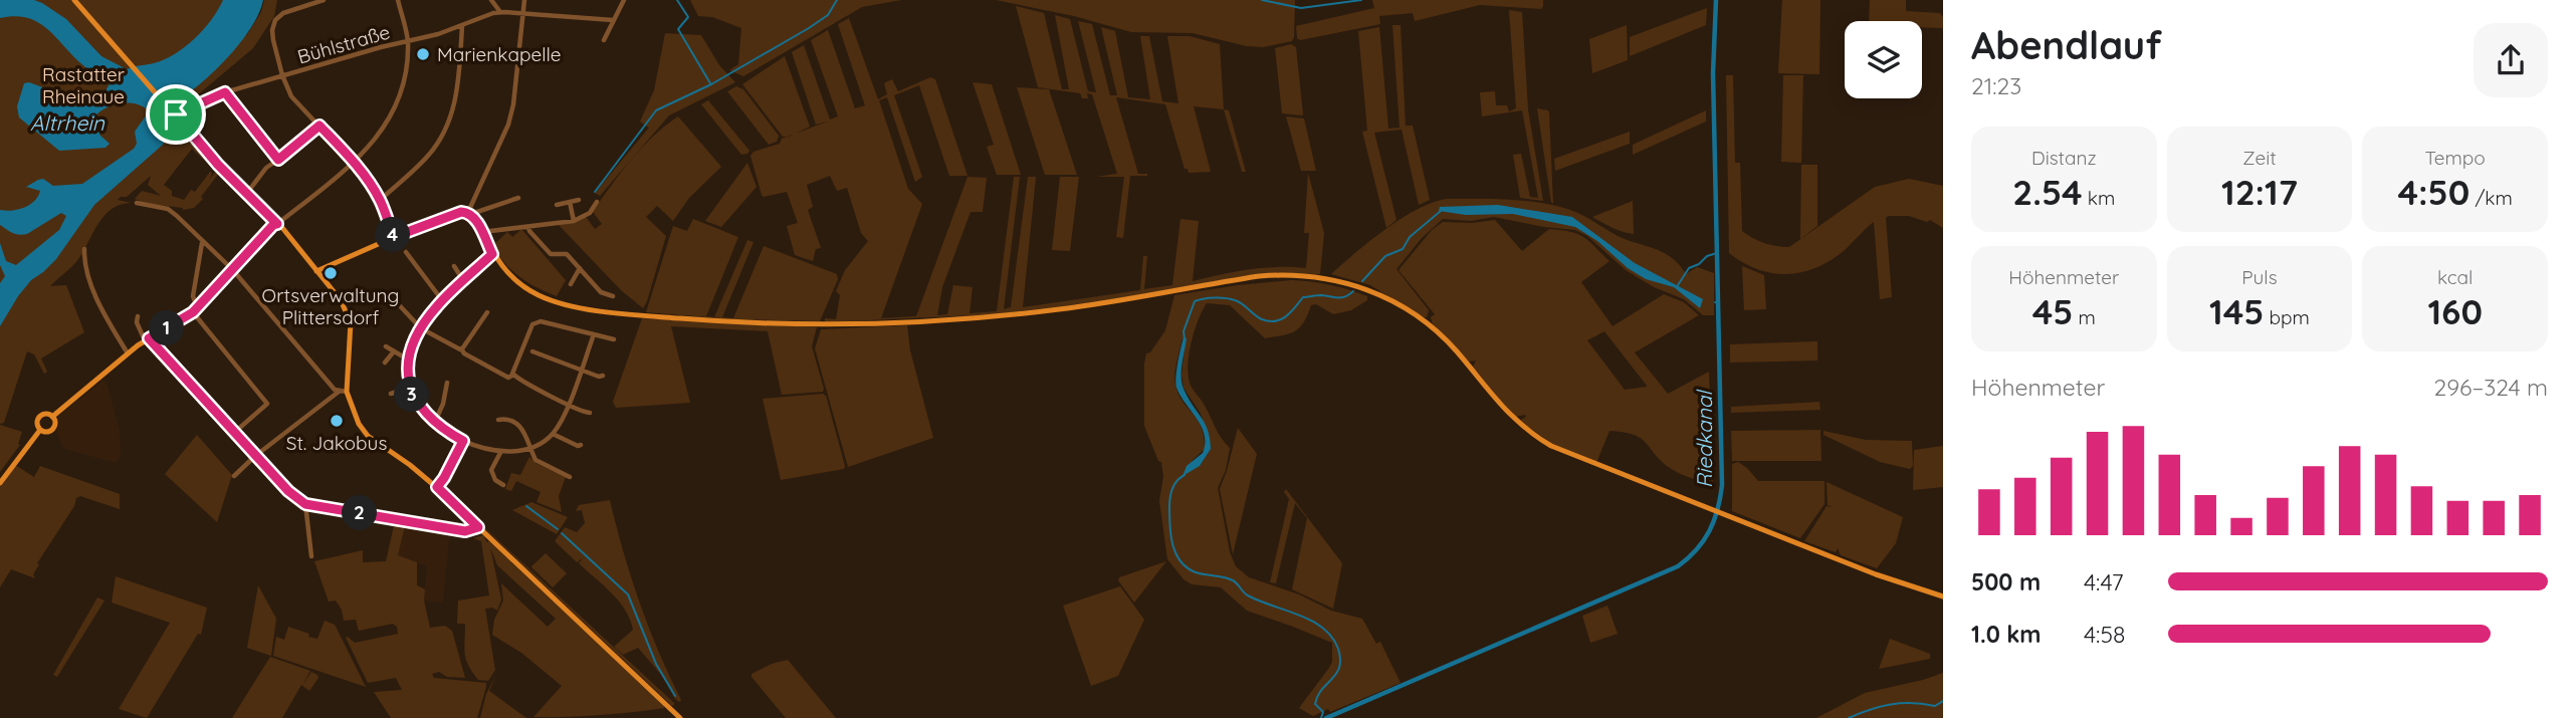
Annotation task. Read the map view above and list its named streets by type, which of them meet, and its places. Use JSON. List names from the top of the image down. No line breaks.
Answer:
{"streets":{"street":["Bühlstraße"]},"water":["Altrhein","Riedkanal"],"parks":["Rastatter Rheinaue"],"places":["Marienkapelle","Ortsverwaltung Plittersdorf","St. Jakobus"],"page":{"heading":["Abendlauf","21:23"],"stats":[["Distanz","2.54 km"],["Zeit","12:17"],["Tempo","4:50 /km"],["Höhenmeter","45 m"],["Puls","145 bpm"],["kcal","160"]],"pins":["4","1","3","2"],"chart":["Höhenmeter","296–324 m"],"list":[{"name":"500 m","note":"4:47"},{"name":"1.0 km","note":"4:58"}]}}
